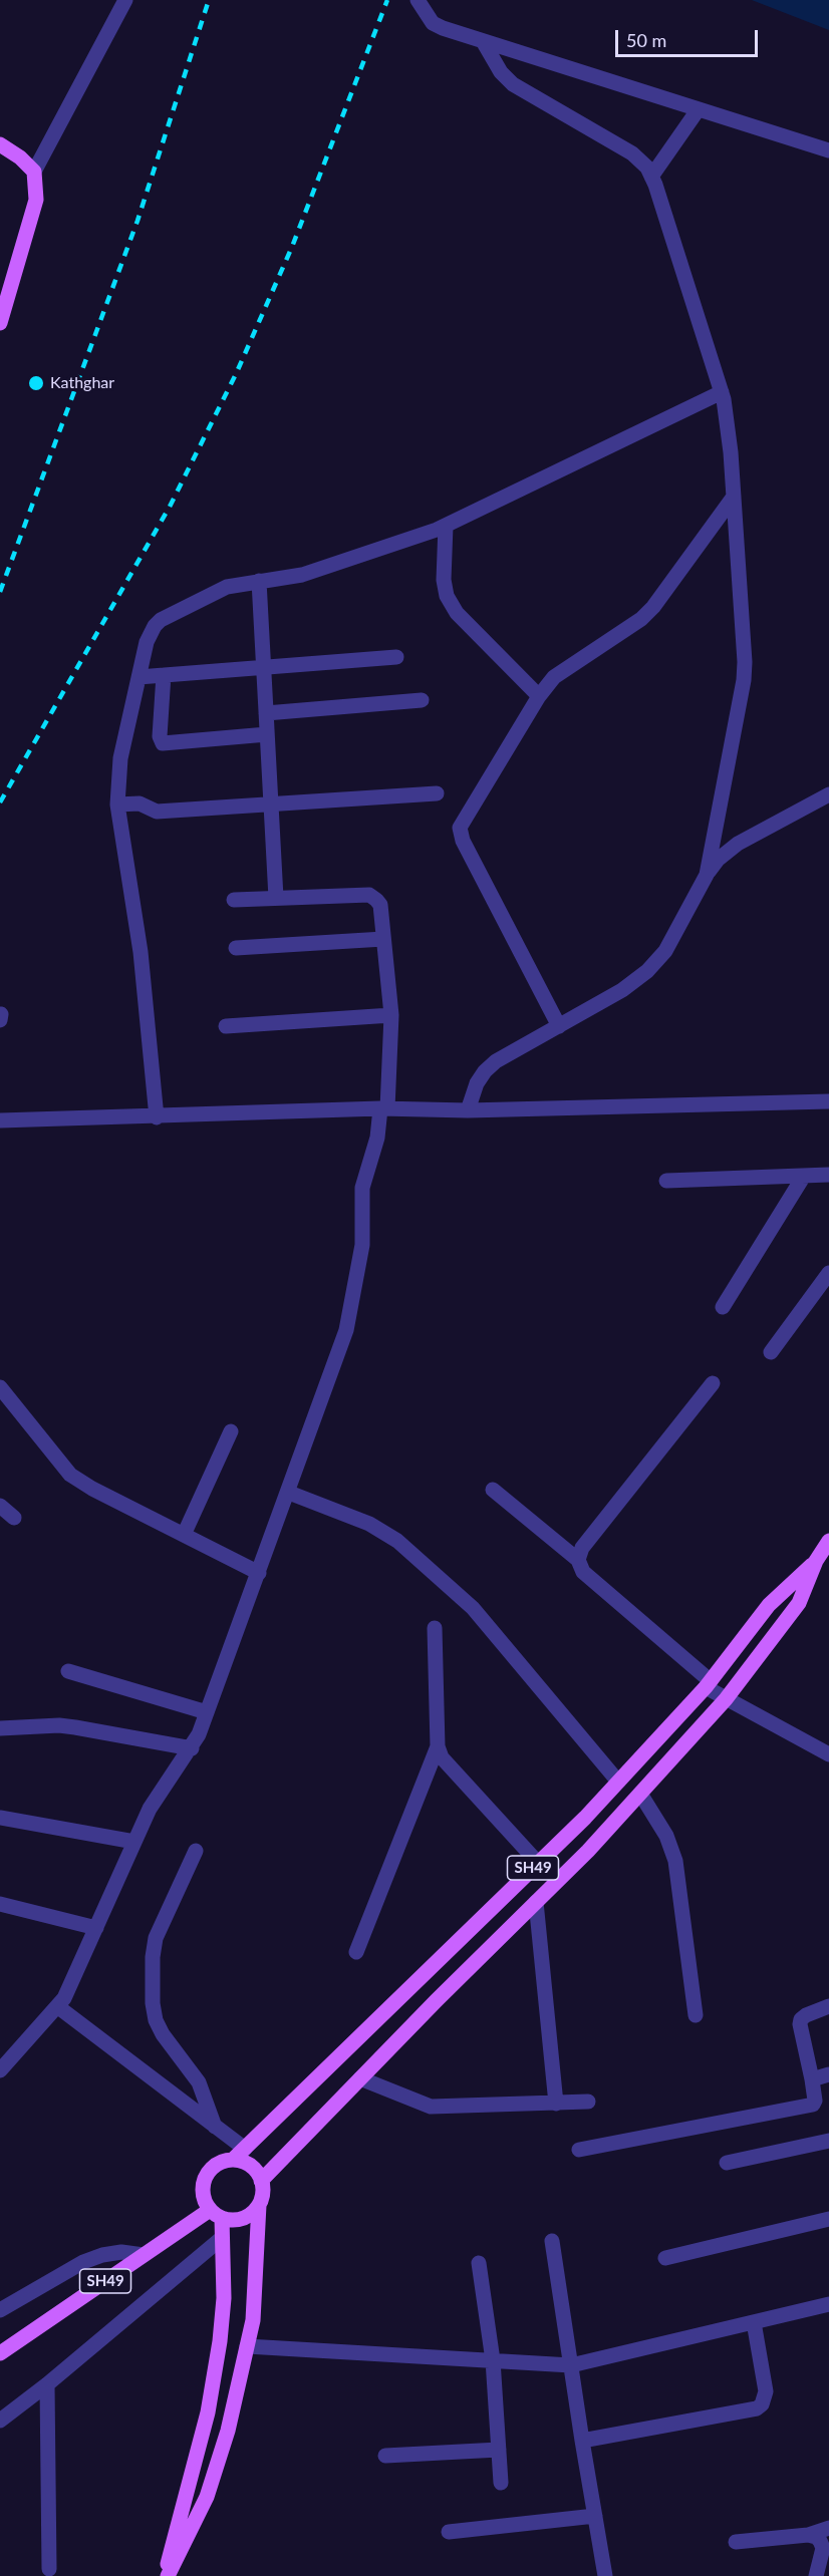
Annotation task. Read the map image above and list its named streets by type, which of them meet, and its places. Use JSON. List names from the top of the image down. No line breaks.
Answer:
{"streets":{"main road":["SH49"]},"places":["Kathghar"],"scale_bar":"50 m"}
